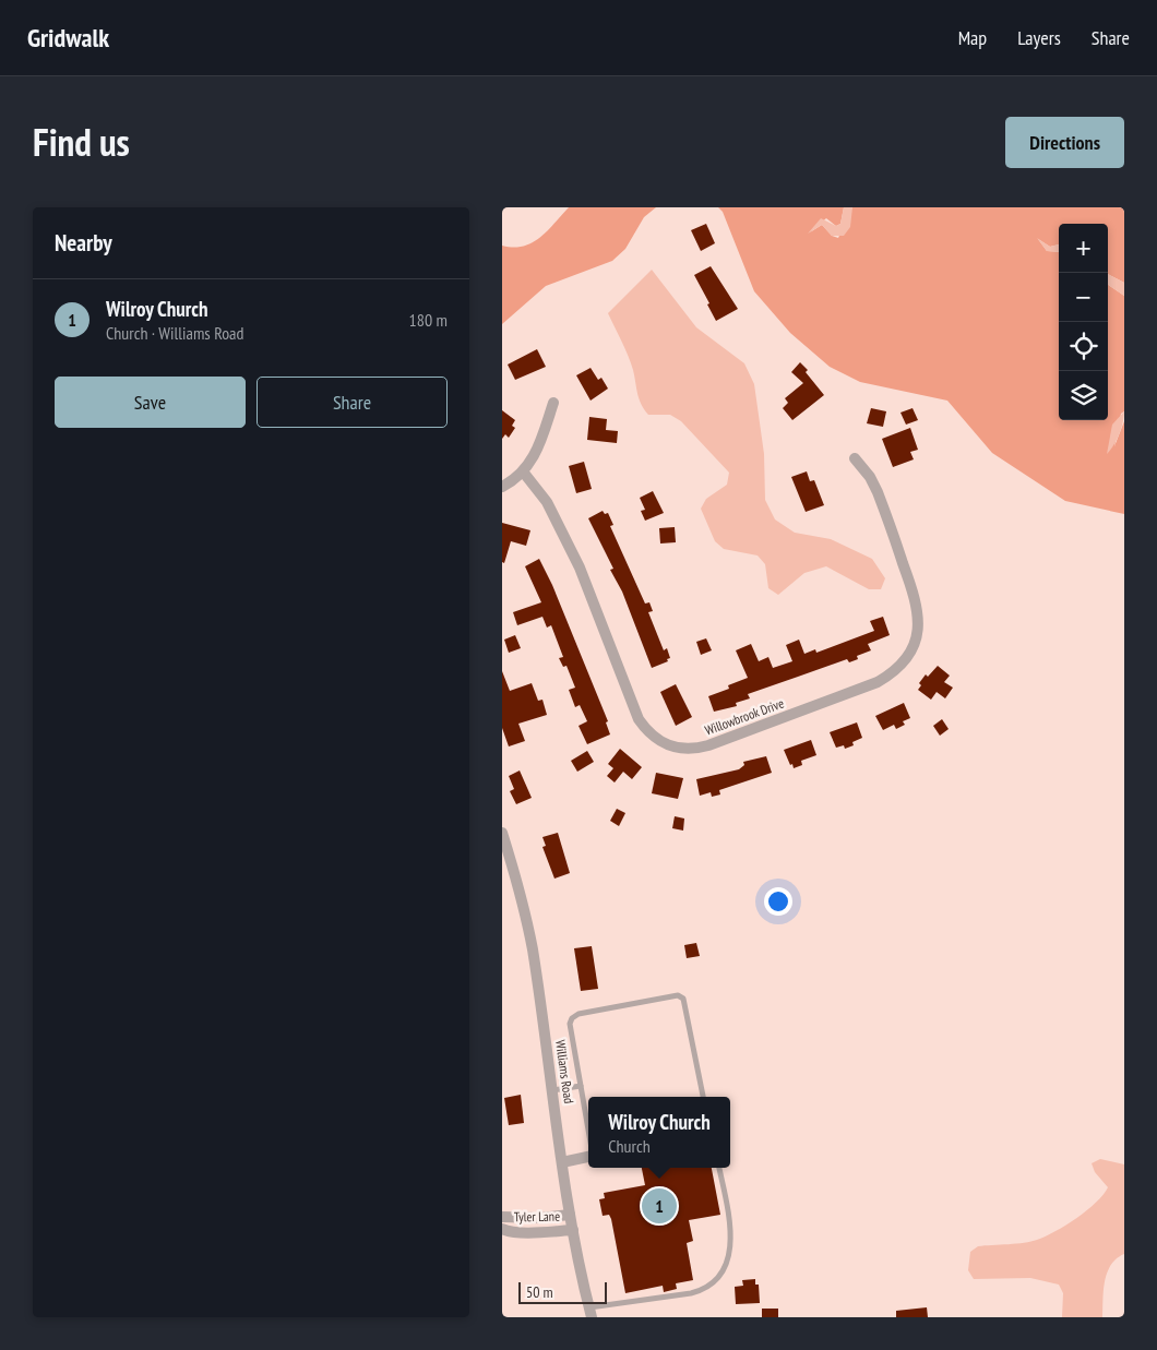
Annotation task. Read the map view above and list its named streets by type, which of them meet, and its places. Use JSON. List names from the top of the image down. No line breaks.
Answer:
{"streets":{"street":["Willowbrook Drive","Williams Road","Tyler Lane"]},"crossings":[["Williams Road","Tyler Lane"]],"scale_bar":"50 m","page":{"header":"Gridwalk","nav":["Map","Layers","Share"],"title":"Find us","buttons":["Directions",["Save","Share"]],"heading":"Nearby","map_buttons":["+","−"],"list":[{"mark":"1","name":"Wilroy Church","note":"Church · Williams Road","value":"180 m"}],"popup":["Wilroy Church","Church"],"pins":"1","scale":"50 m"}}
